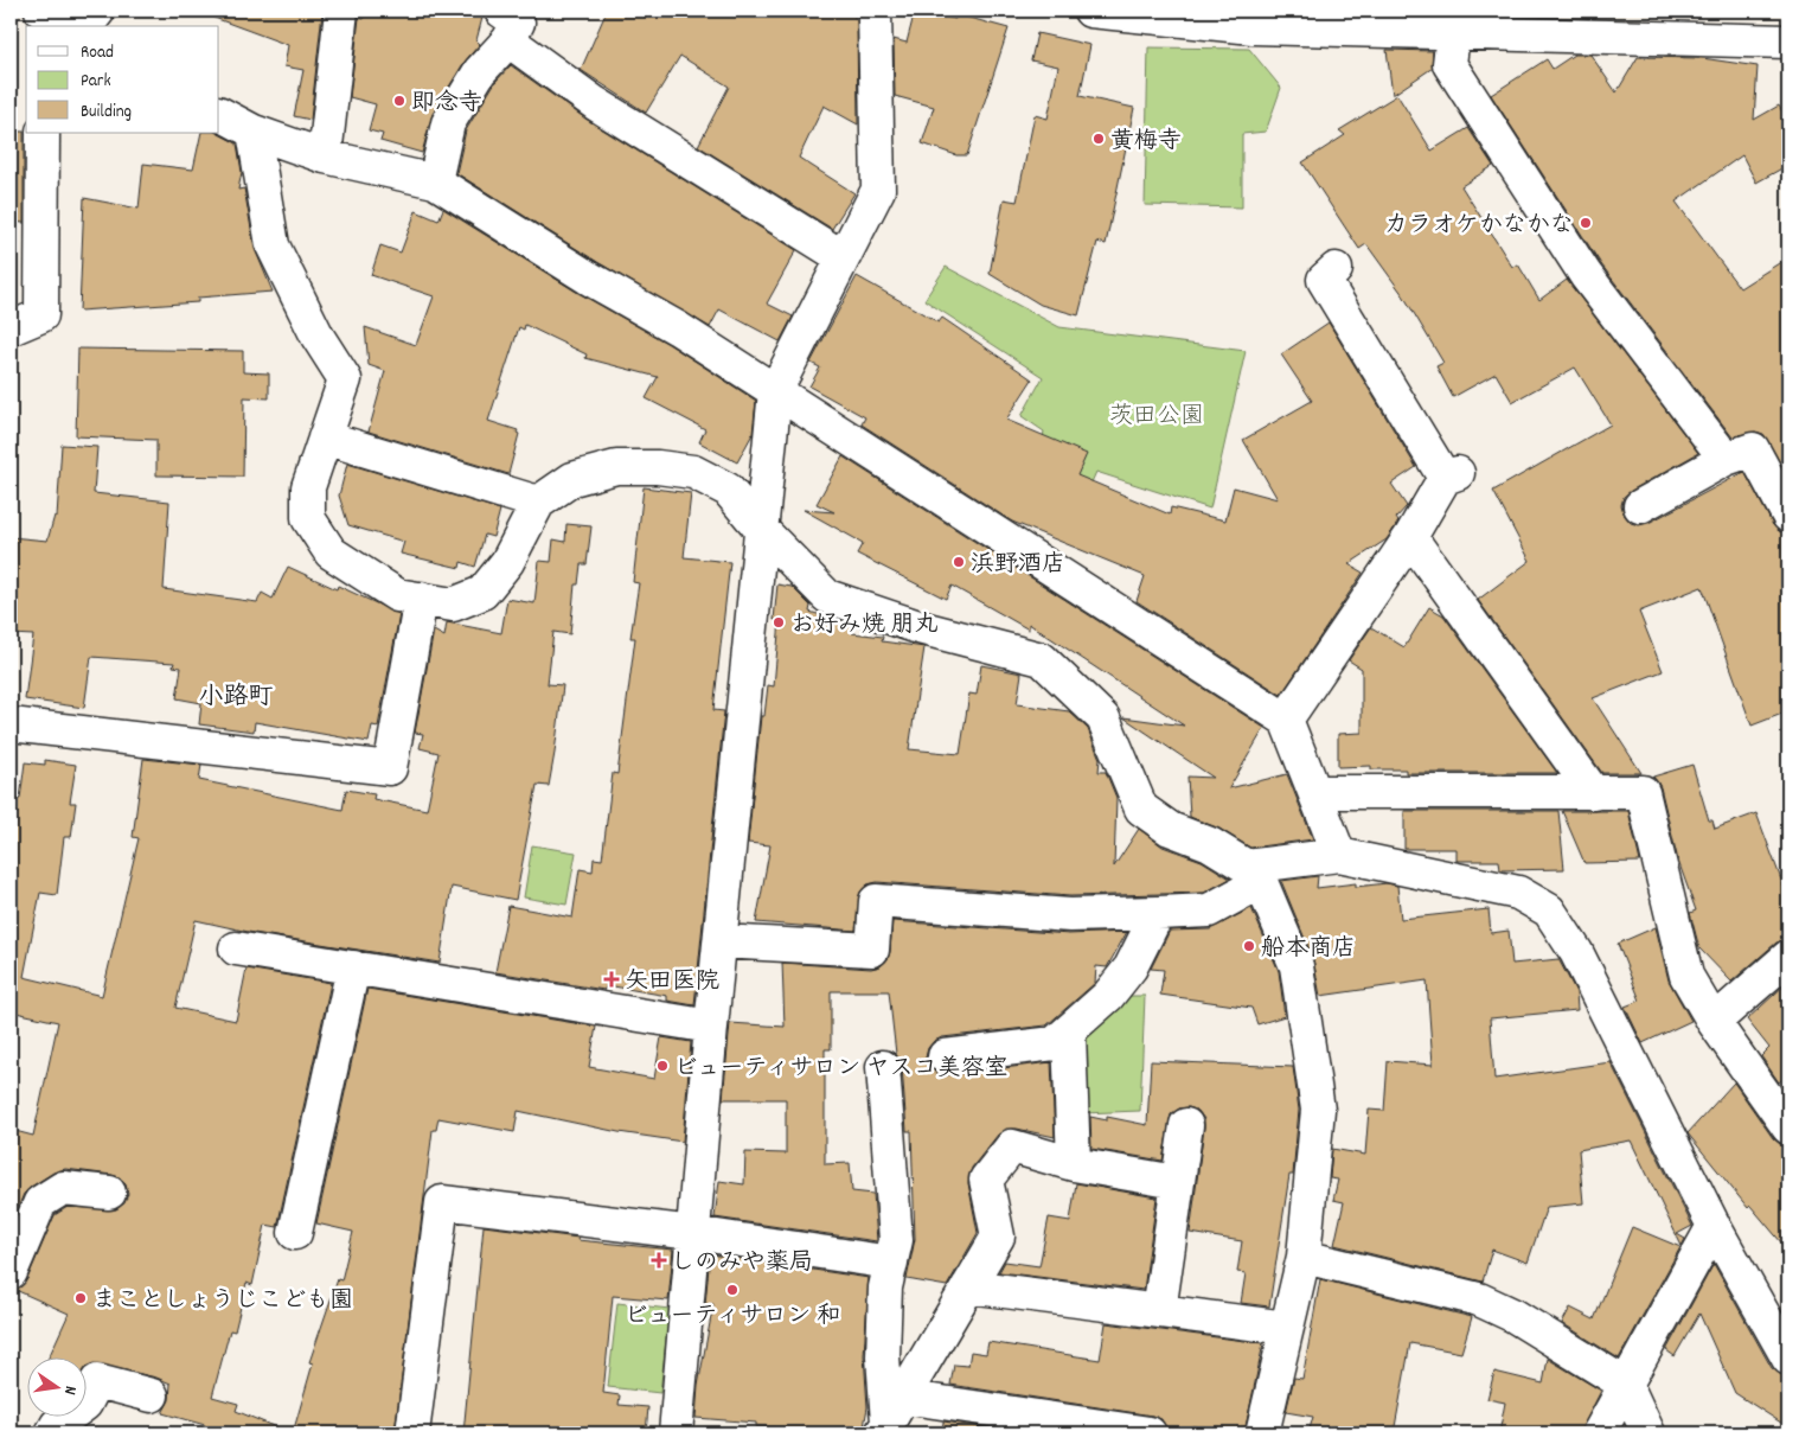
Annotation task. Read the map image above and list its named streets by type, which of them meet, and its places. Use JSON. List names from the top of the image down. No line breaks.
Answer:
{"districts":["小路町"],"parks":["茨田公園"],"places":{"other":["即念寺","黄梅寺","カラオケかなかな","浜野酒店","お好み焼 朋丸","船本商店","ビューティサロン ヤスコ美容室","ビューティサロン 和","まことしょうじこども園"],"health":["矢田医院","しのみや薬局"]},"legend":["Road","Park","Building"],"north":"right"}
